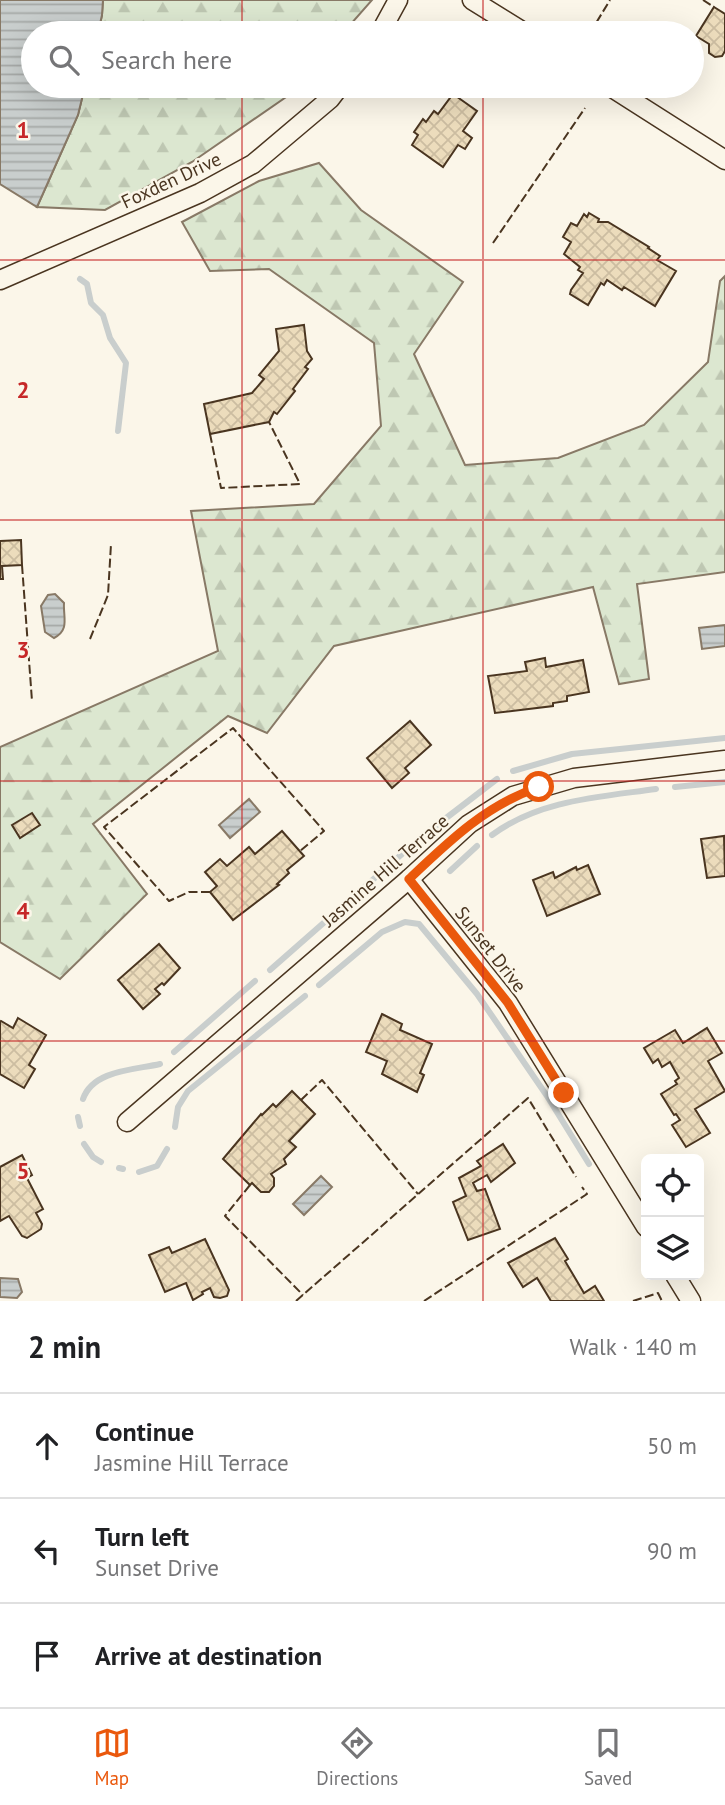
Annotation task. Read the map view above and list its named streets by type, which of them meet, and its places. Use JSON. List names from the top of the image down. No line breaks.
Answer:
{"streets":{"street":["Foxden Drive","Jasmine Hill Terrace","Sunset Drive"]},"crossings":[["Jasmine Hill Terrace","Sunset Drive"]],"page":{"search":"Search here","heading":["2 min","Walk · 140 m"],"list":[["Continue","Jasmine Hill Terrace","50 m"],["Turn left","Sunset Drive","90 m"],"Arrive at destination"],"nav":["Map","Directions","Saved"]},"grid":{"rows":["1","2","3","4","5"]}}
